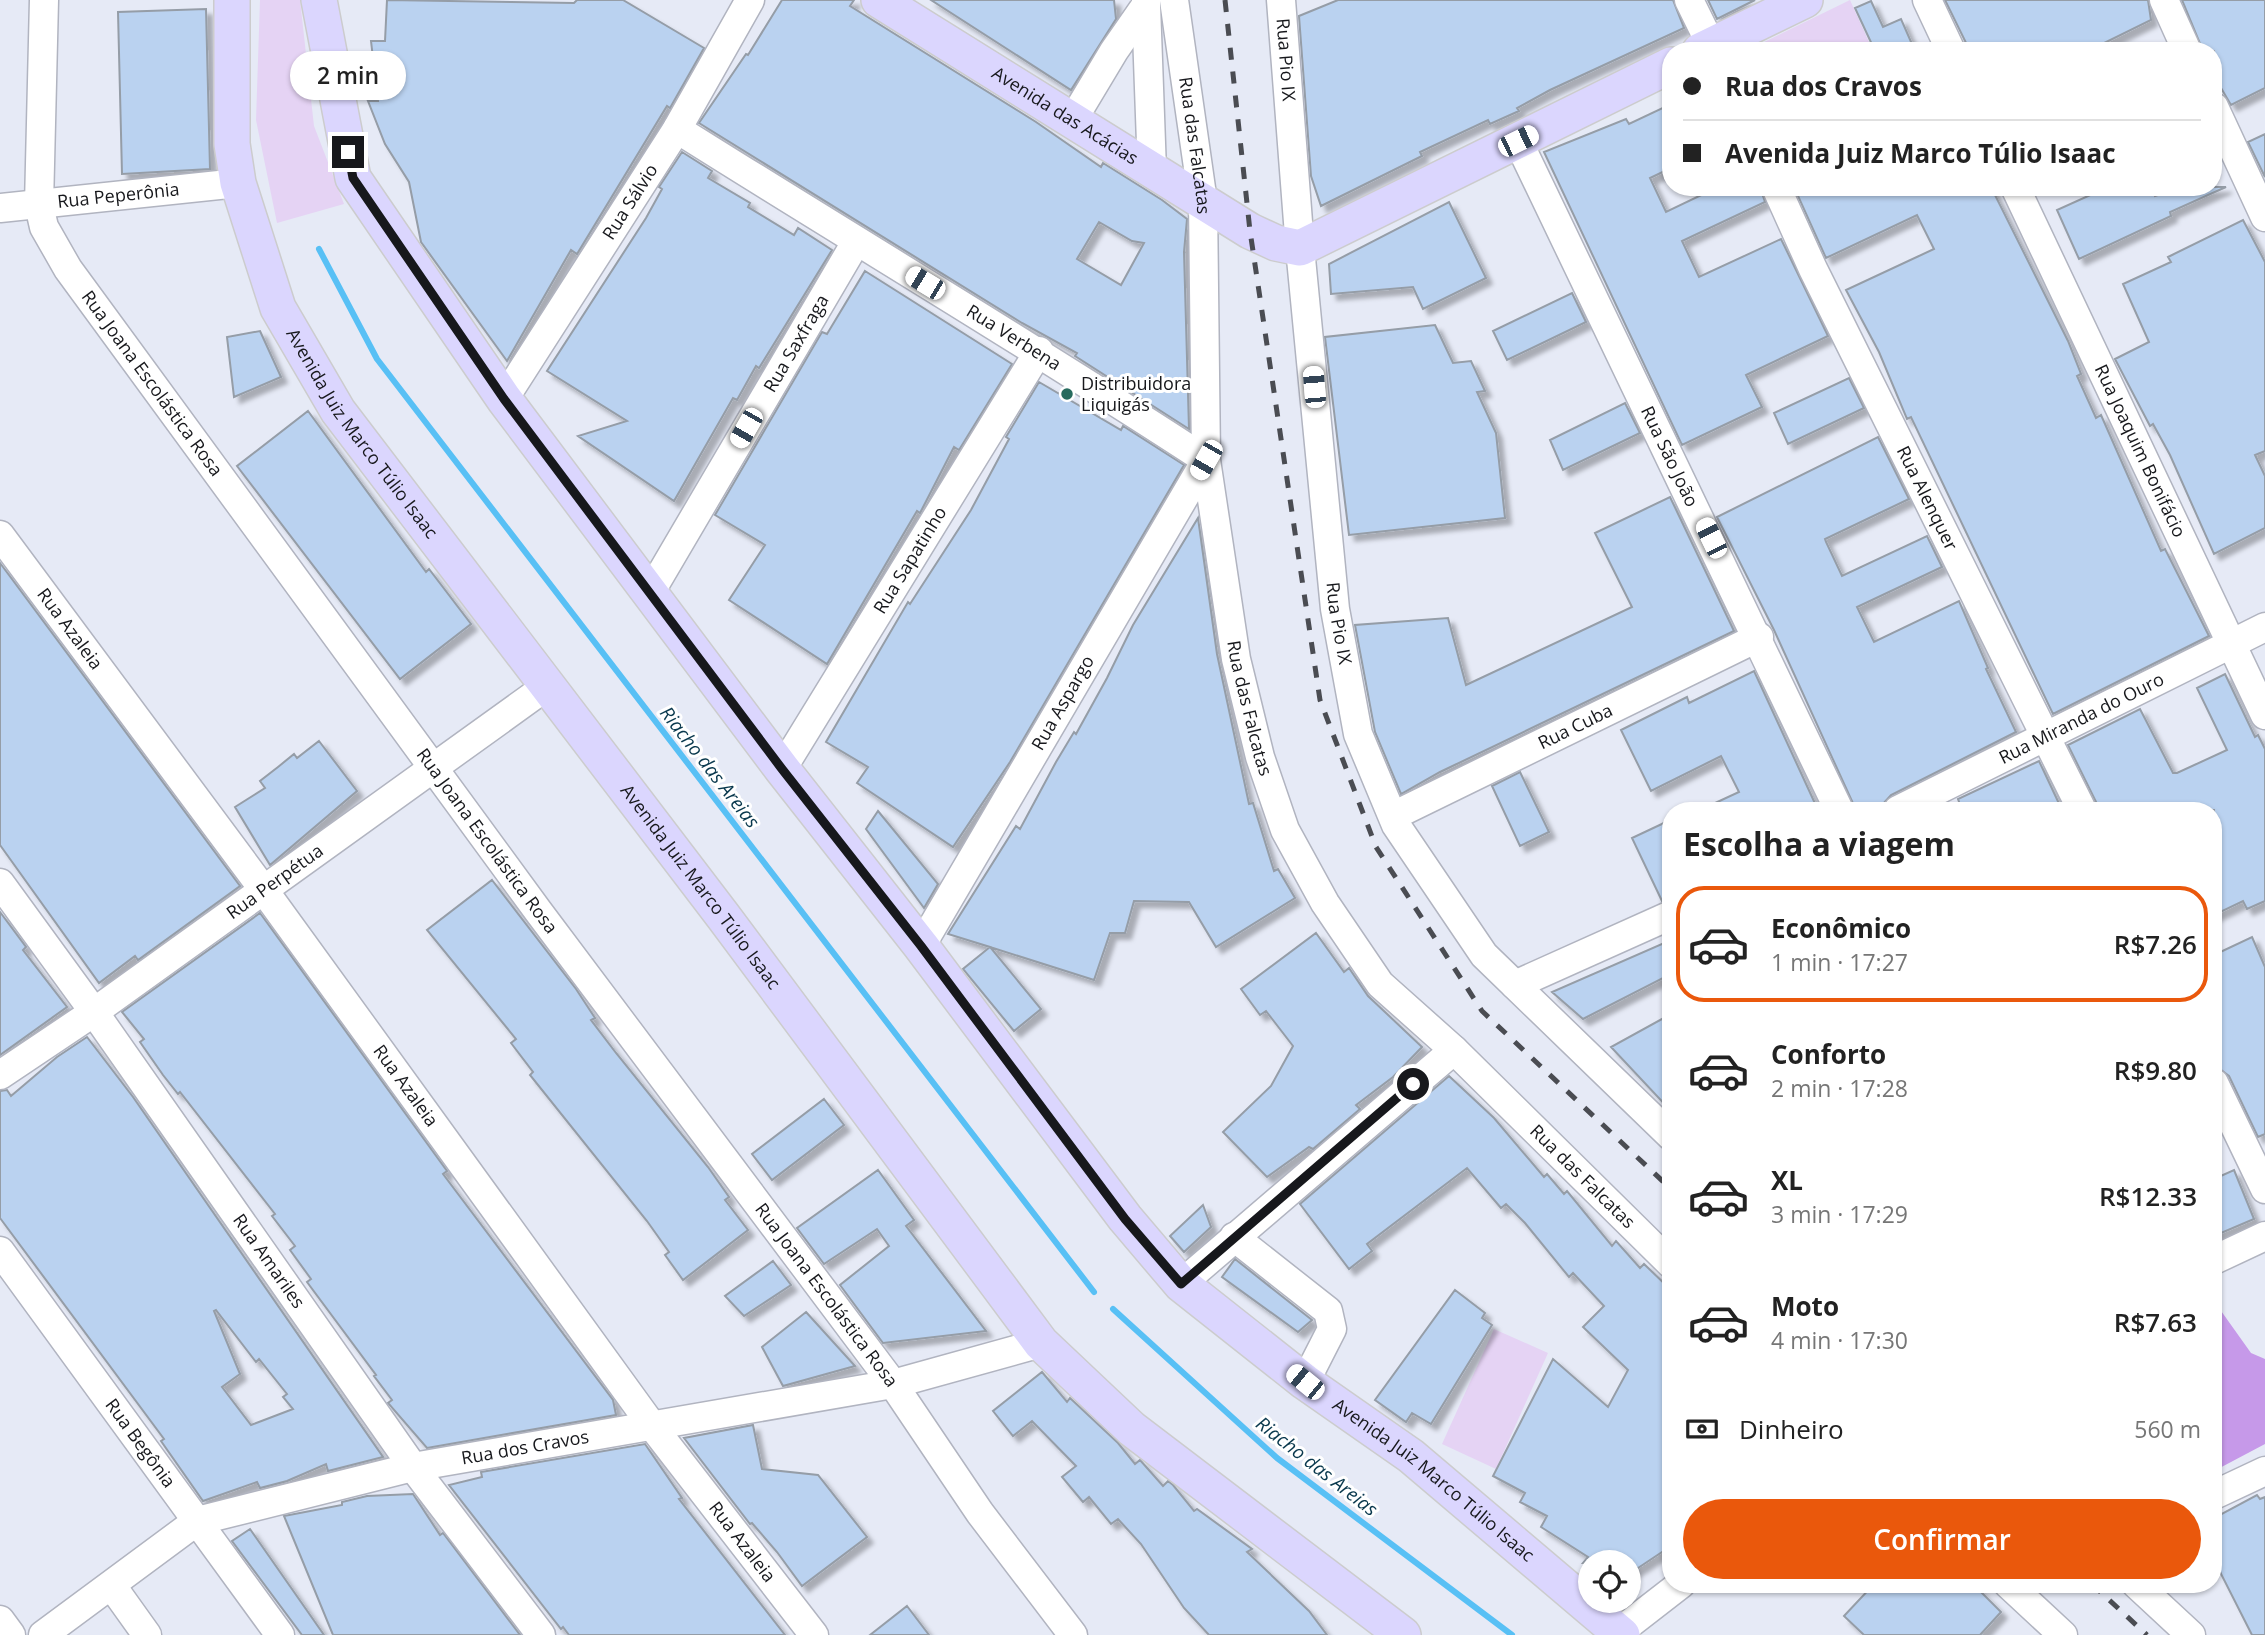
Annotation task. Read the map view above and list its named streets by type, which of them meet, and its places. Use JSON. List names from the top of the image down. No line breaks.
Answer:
{"streets":{"main road":["Avenida das Acácias","Avenida Juiz Marco Túlio Isaac"],"street":["Rua Pio IX","Rua das Falcatas","Rua Peperônia","Rua Sálvio","Rua Verbena","Rua Saxfraga","Rua Joana Escolástica Rosa","Rua Joaquim Bonifácio","Rua São João","Rua Alenquer","Rua Sapatinho","Rua Azaleia","Rua Aspargo","Rua Miranda do Ouro","Rua Cuba","Rua Perpétua","Rua Amariles","Rua Begônia","Rua dos Cravos"]},"crossings":[["Rua Pio IX","Avenida das Acácias"],["Rua Pio IX","Rua Cuba"],["Avenida das Acácias","Rua das Falcatas"],["Rua das Falcatas","Rua Verbena"],["Rua das Falcatas","Rua Aspargo"],["Rua Peperônia","Rua Joana Escolástica Rosa"],["Rua Peperônia","Avenida Juiz Marco Túlio Isaac"],["Rua Sálvio","Rua Verbena"],["Rua Sálvio","Avenida Juiz Marco Túlio Isaac"],["Rua Verbena","Rua Saxfraga"],["Rua Verbena","Rua Sapatinho"],["Rua Verbena","Rua Aspargo"],["Rua Saxfraga","Avenida Juiz Marco Túlio Isaac"],["Rua Joana Escolástica Rosa","Rua Perpétua"],["Rua Joana Escolástica Rosa","Rua dos Cravos"],["Avenida Juiz Marco Túlio Isaac","Rua Sapatinho"],["Avenida Juiz Marco Túlio Isaac","Rua Aspargo"],["Avenida Juiz Marco Túlio Isaac","Rua Perpétua"],["Avenida Juiz Marco Túlio Isaac","Rua dos Cravos"],["Rua Joaquim Bonifácio","Rua Miranda do Ouro"],["Rua São João","Rua Cuba"],["Rua Alenquer","Rua Miranda do Ouro"],["Rua Azaleia","Rua Perpétua"],["Rua Azaleia","Rua dos Cravos"],["Rua Perpétua","Rua Amariles"],["Rua Amariles","Rua dos Cravos"],["Rua Begônia","Rua dos Cravos"]],"water":["Riacho das Areias"],"places":["Distribuidora Liquigás"],"page":{"banner":["Rua dos Cravos","Avenida Juiz Marco Túlio Isaac"],"bubble":"2 min","heading":"Escolha a viagem","list":[{"name":"Econômico","note":"1 min · 17:27","value":"R$7.26"},{"name":"Conforto","note":"2 min · 17:28","value":"R$9.80"},{"name":"XL","note":"3 min · 17:29","value":"R$12.33"},{"name":"Moto","note":"4 min · 17:30","value":"R$7.63"}],"pay":["Dinheiro","560 m"],"buttons":"Confirmar"}}
